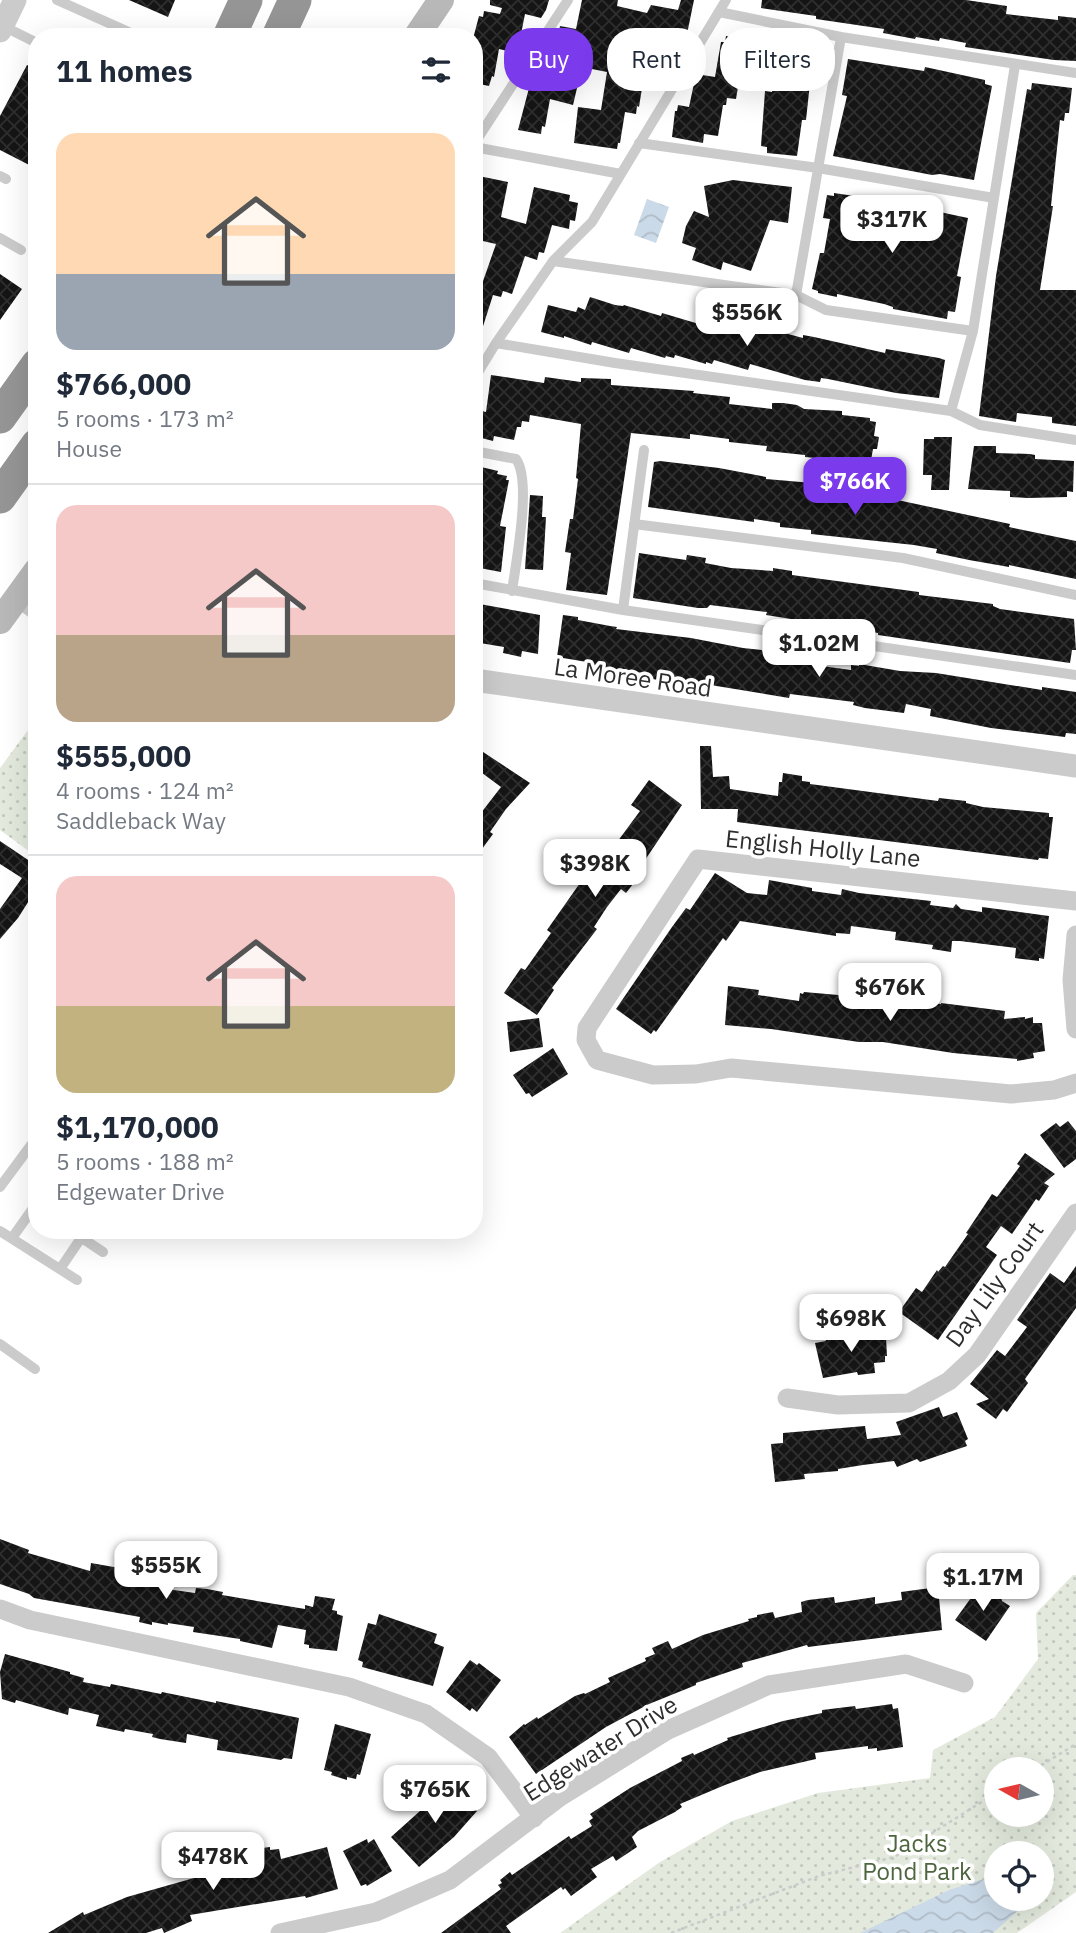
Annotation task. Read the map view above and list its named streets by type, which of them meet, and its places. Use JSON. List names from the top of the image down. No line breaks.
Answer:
{"streets":{"street":["La Moree Road","English Holly Lane","Day Lily Court","Edgewater Drive"]},"parks":["Jacks Pond Park"],"north":"left","page":{"chip":["Buy","Rent","Filters"],"heading":"11 homes","list":[{"name":"$766,000","note":"5 rooms · 173 m² · House"},{"name":"$555,000","note":"4 rooms · 124 m² · Saddleback Way"},{"name":"$1,170,000","note":"5 rooms · 188 m² · Edgewater Drive"}],"price":["$317K","$556K","$766K","$1.02M","$398K","$676K","$698K","$555K","$1.17M","$765K","$478K"]}}
